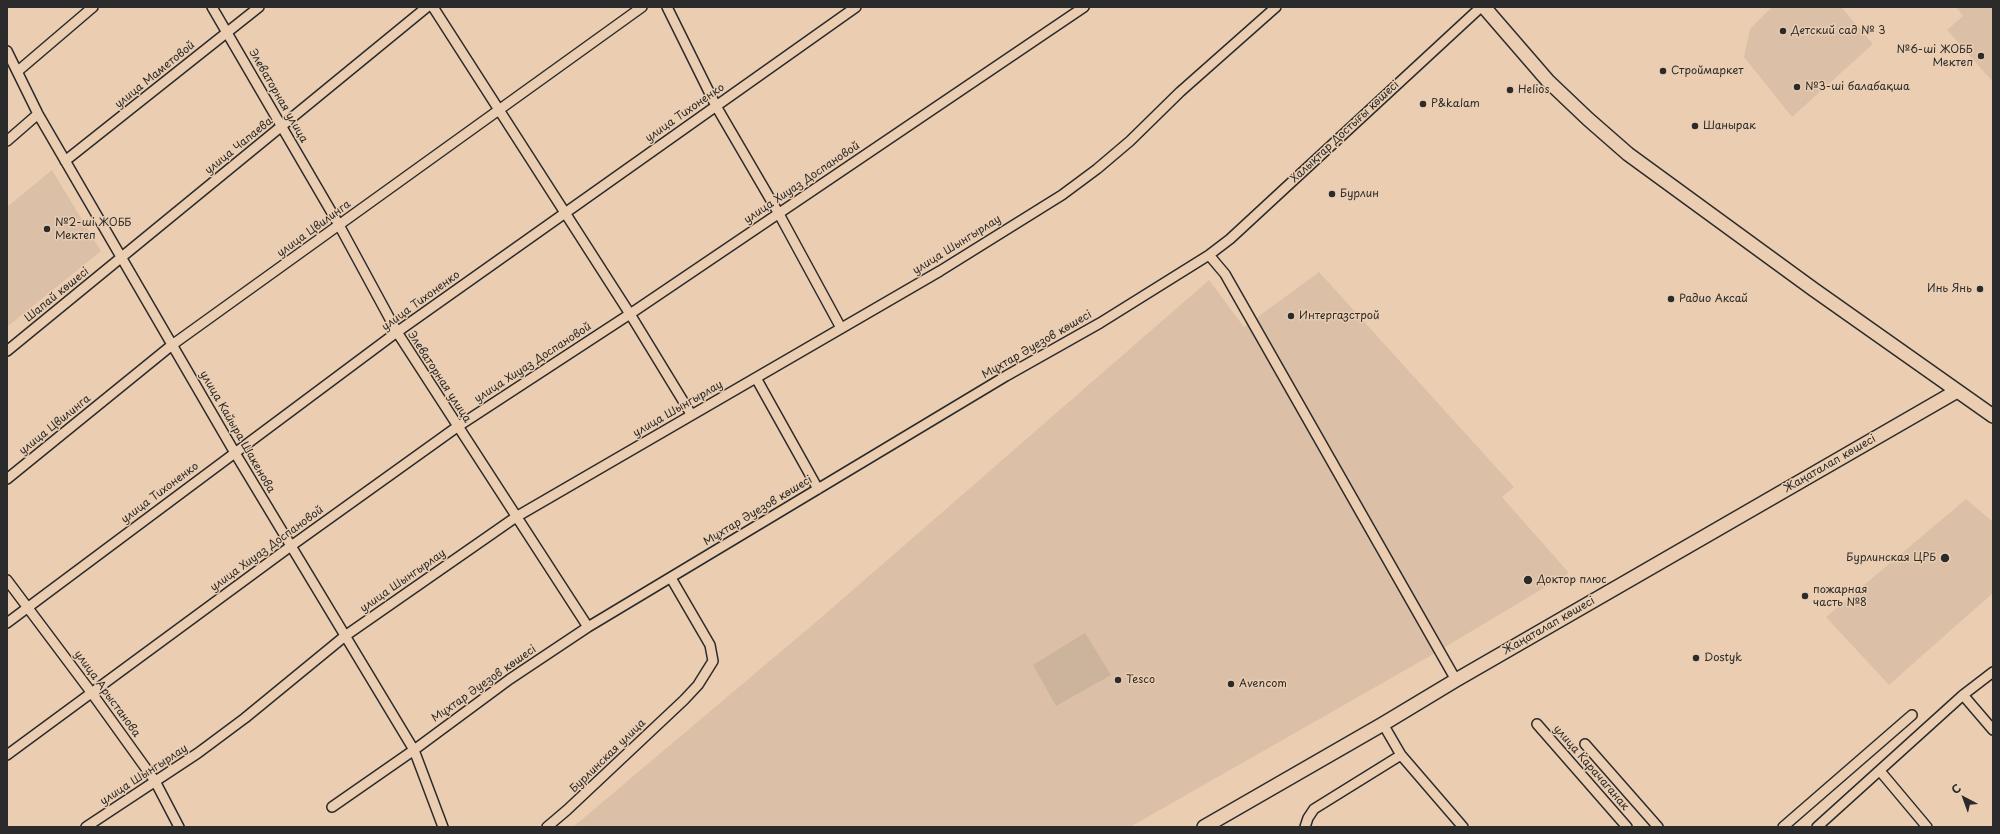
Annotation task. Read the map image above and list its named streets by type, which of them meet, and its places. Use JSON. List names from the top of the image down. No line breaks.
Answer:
{"streets":{"main road":["Жаңаталап көшесі"],"street":["улица Маметовой","Элеваторная улица","улица Тихоненко","Халықтар Достығы көшесі","улица Чапаева","улица Хиуаз Доспановой","улица Цвилинга","улица Шынгырлау","Шапай көшесі","Мұхтар Әуезов көшесі","улица Кайыра Шакенова","улица Арыстанова","Бурлинская улица","улица Карачаганак"]},"crossings":[["улица Маметовой","Элеваторная улица"],["улица Маметовой","улица Кайыра Шакенова"],["Элеваторная улица","улица Тихоненко"],["Элеваторная улица","улица Чапаева"],["Элеваторная улица","улица Хиуаз Доспановой"],["Элеваторная улица","улица Цвилинга"],["Элеваторная улица","улица Шынгырлау"],["Элеваторная улица","Мұхтар Әуезов көшесі"],["улица Тихоненко","улица Кайыра Шакенова"],["улица Тихоненко","улица Арыстанова"],["Халықтар Достығы көшесі","Мұхтар Әуезов көшесі"],["улица Чапаева","Шапай көшесі"],["улица Чапаева","улица Кайыра Шакенова"],["улица Хиуаз Доспановой","улица Кайыра Шакенова"],["улица Хиуаз Доспановой","улица Арыстанова"],["улица Цвилинга","улица Кайыра Шакенова"],["улица Шынгырлау","улица Кайыра Шакенова"],["улица Шынгырлау","улица Арыстанова"],["Шапай көшесі","улица Кайыра Шакенова"],["Мұхтар Әуезов көшесі","улица Кайыра Шакенова"],["Мұхтар Әуезов көшесі","Бурлинская улица"]],"places":["Детский сад № 3","№6-ші ЖОББ Мектеп","Строймаркет","№3-ші балабақша","Helios","P&kalam","Шанырак","Бурлин","№2-ші ЖОББ Мектеп","Инь Янь","Радио Аксай","Интергазстрой","Бурлинская ЦРБ","Доктор плюс","пожарная часть №8","Dostyk","Tesco","Avencom"],"north":"top left"}
